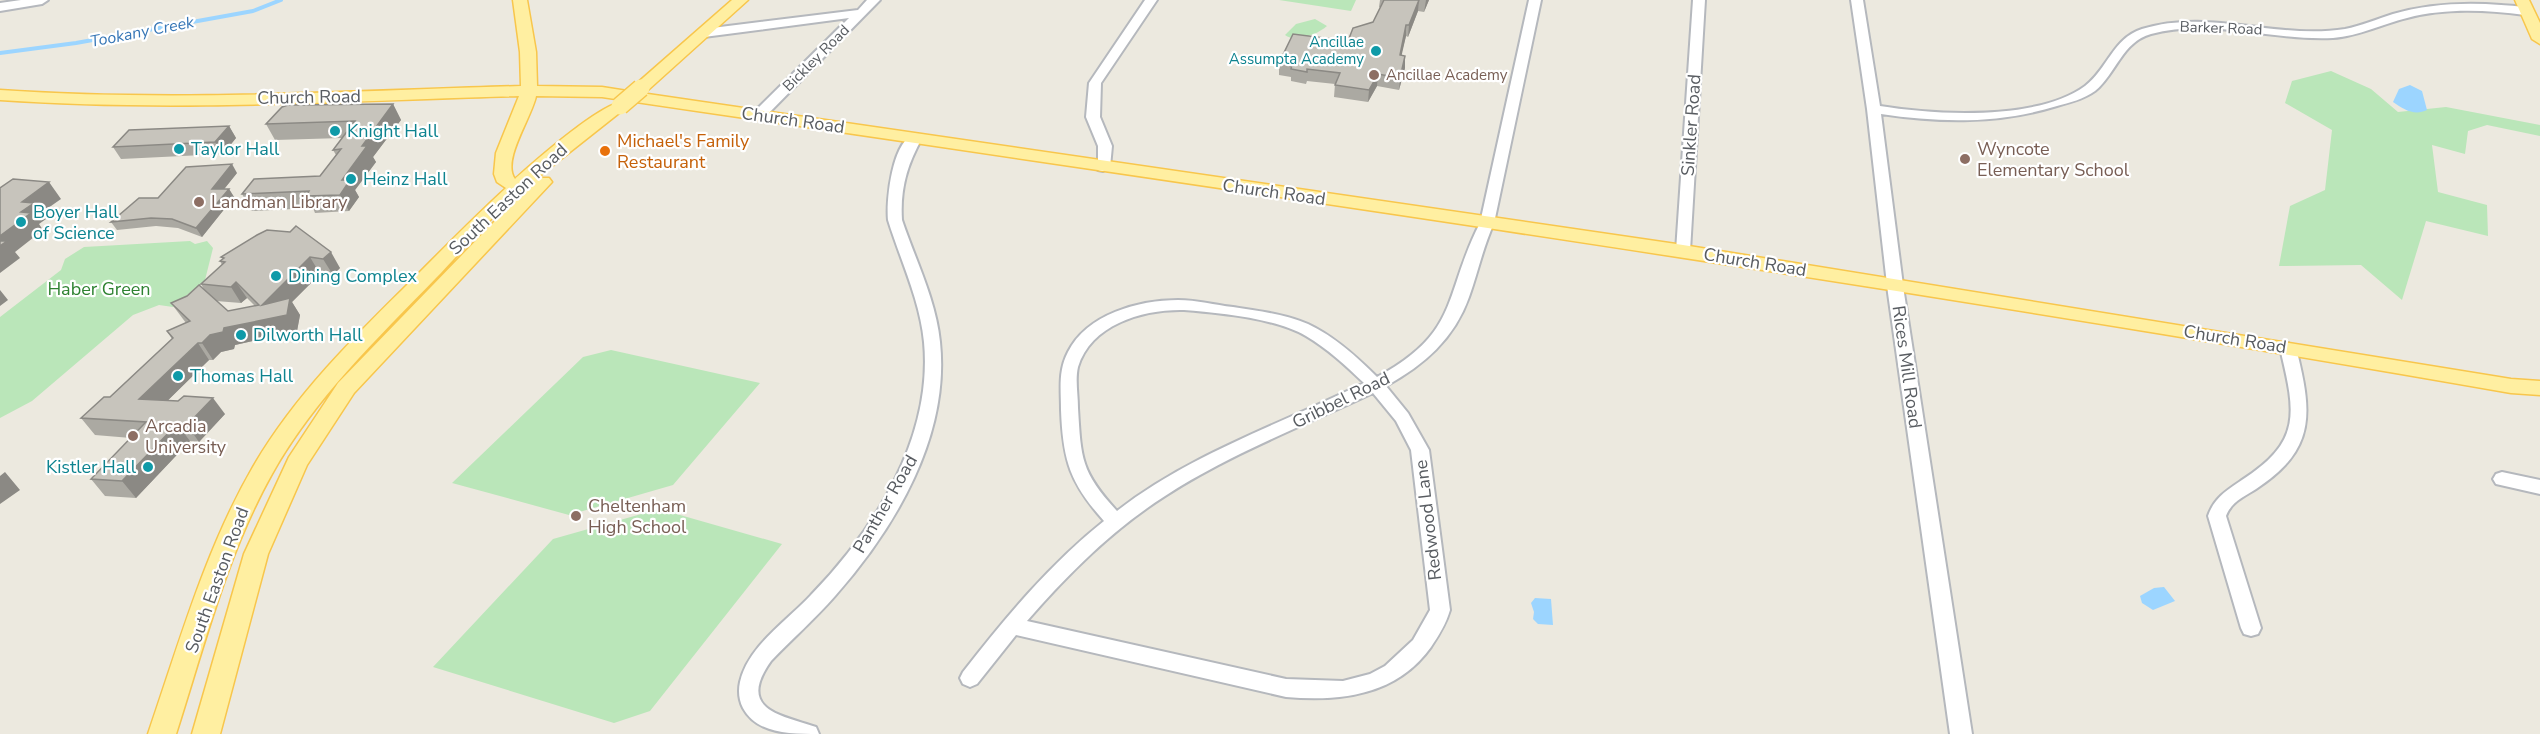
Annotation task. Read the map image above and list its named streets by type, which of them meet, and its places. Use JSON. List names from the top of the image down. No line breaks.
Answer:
{"streets":{"main road":["Church Road","South Easton Road"],"street":["Barker Road","Bickley Road","Sinkler Road","Rices Mill Road","Gribbel Road","Panther Road","Redwood Lane"]},"crossings":[["Barker Road","Rices Mill Road"],["Bickley Road","Church Road"],["Church Road","Sinkler Road"],["Church Road","Rices Mill Road"],["Church Road","Gribbel Road"],["Church Road","Panther Road"],["Gribbel Road","Redwood Lane"]],"water":["Tookany Creek"],"parks":["Haber Green"],"places":["Ancillae Assumpta Academy","Ancillae Academy","Knight Hall","Taylor Hall","Michael's Family Restaurant","Wyncote Elementary School","Heinz Hall","Landman Library","Boyer Hall of Science","Dining Complex","Dilworth Hall","Thomas Hall","Arcadia University","Kistler Hall","Cheltenham High School"]}
